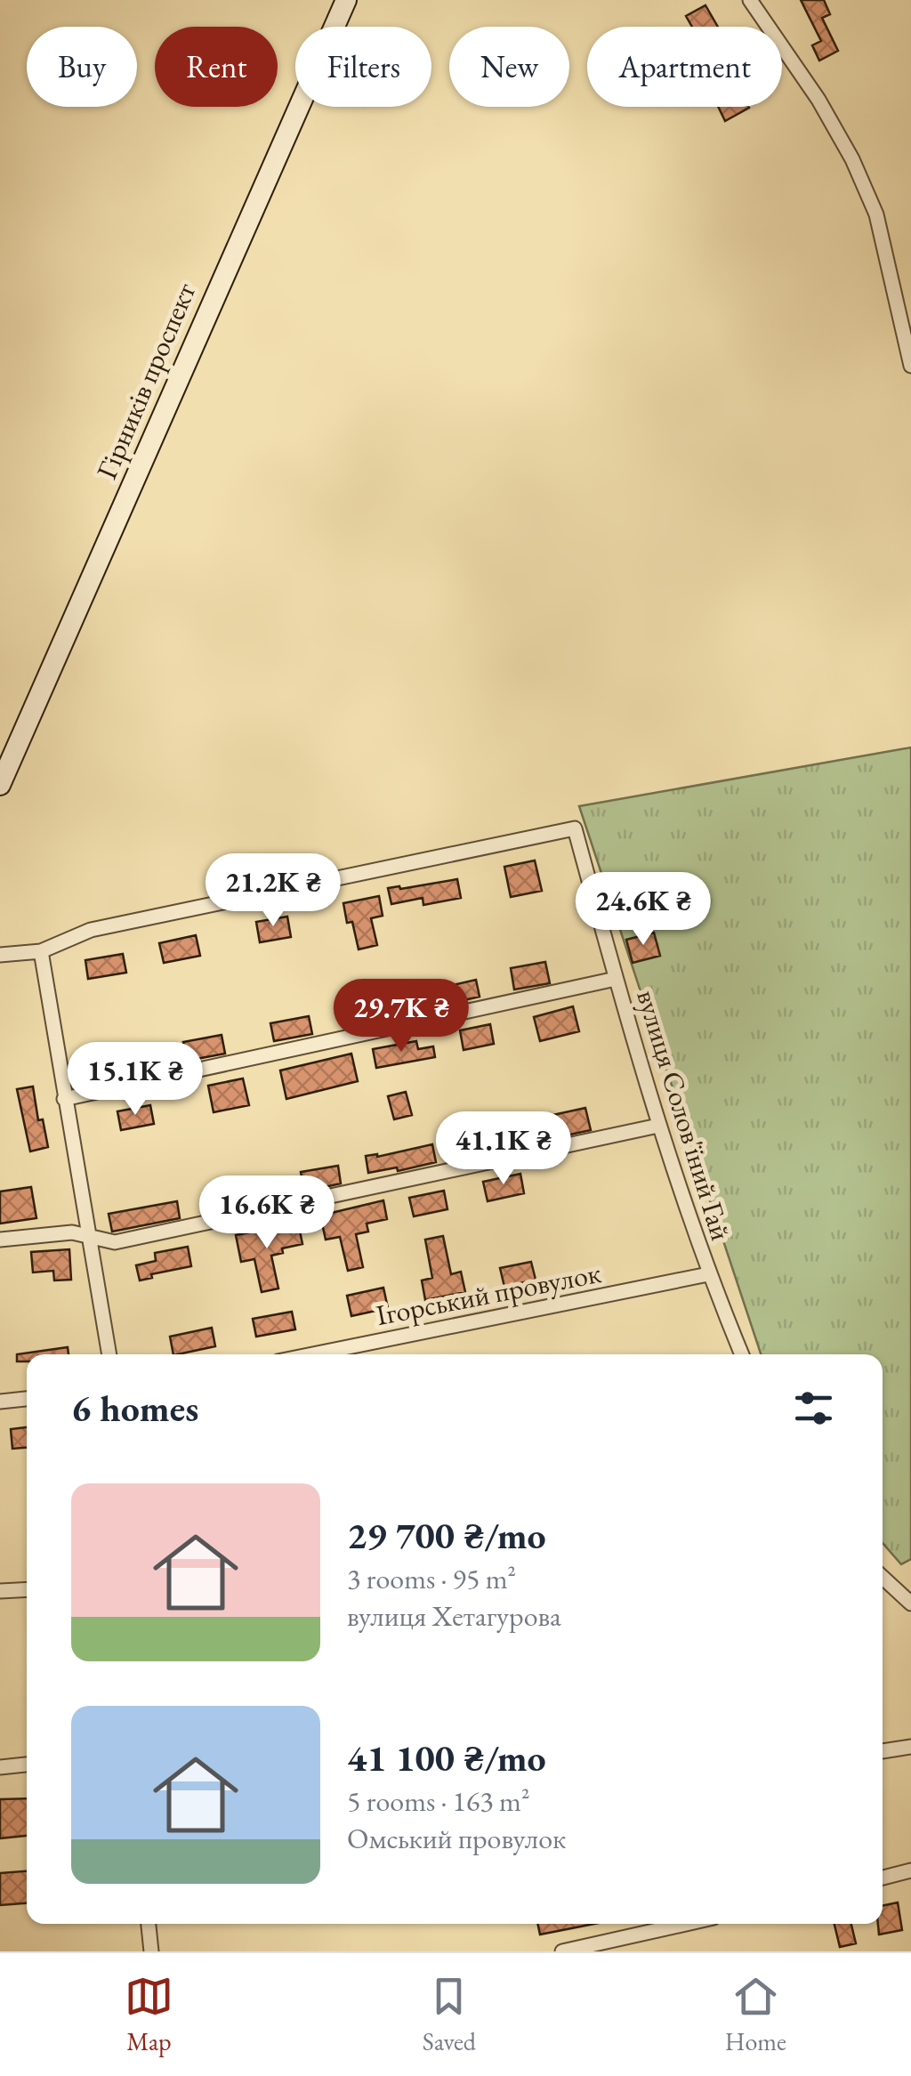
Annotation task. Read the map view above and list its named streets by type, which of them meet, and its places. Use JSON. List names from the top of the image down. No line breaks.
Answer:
{"streets":{"main road":["Гірників проспект"],"street":["вулиця Солов'їний Гай","Ігорський провулок"]},"crossings":[["вулиця Солов'їний Гай","Ігорський провулок"]],"page":{"chip":["Buy","Rent","Filters","New","Apartment"],"price":["21.2K ₴","24.6K ₴","29.7K ₴","15.1K ₴","41.1K ₴","16.6K ₴"],"heading":"6 homes","list":[{"name":"29 700 ₴/mo","note":"3 rooms · 95 m² · вулиця Хетагурова"},{"name":"41 100 ₴/mo","note":"5 rooms · 163 m² · Омський провулок"}],"tabs":["Map","Saved","Home"]}}
